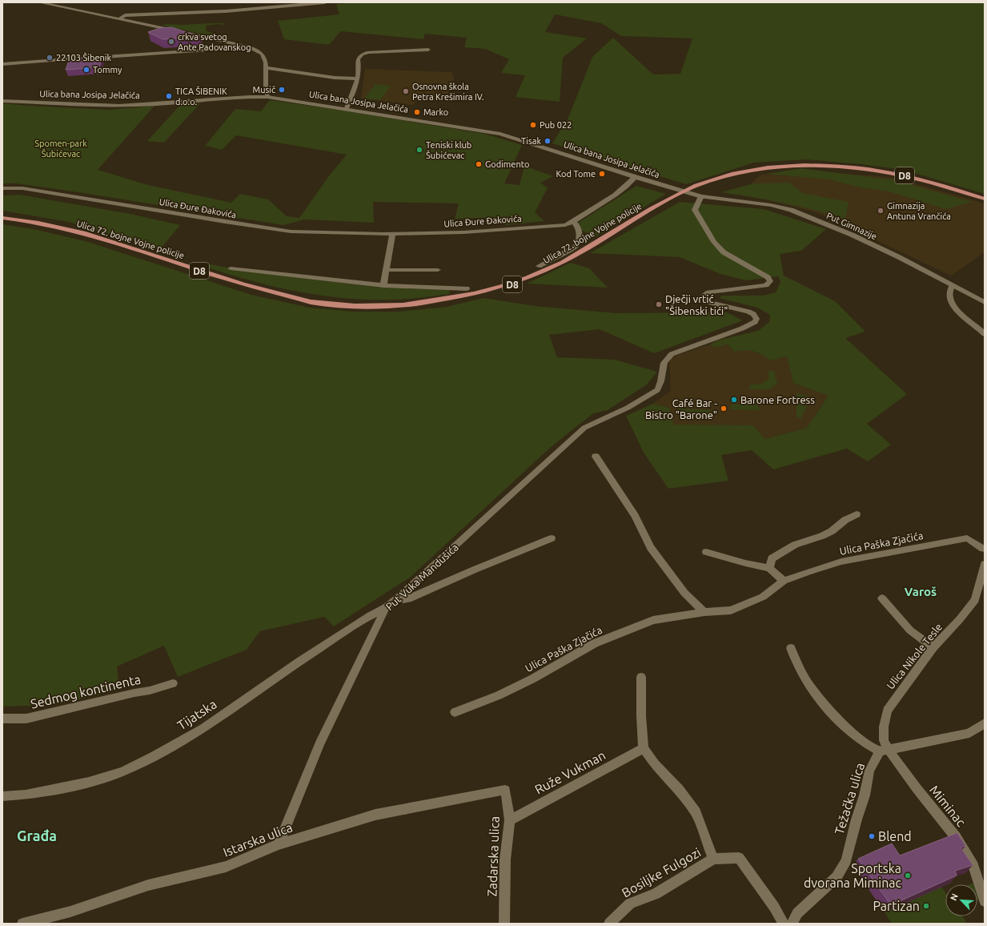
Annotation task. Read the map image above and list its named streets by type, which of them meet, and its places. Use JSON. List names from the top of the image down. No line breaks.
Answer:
{"streets":{"main road":["D8","Ulica 72. bojne Vojne policije"],"street":["Ulica bana Josipa Jelačića","Ulica Đure Đakovića","Put Gimnazije","Ulica Paška Zjačića","Put Vuka Mandušića","Ulica Nikole Tesle","Sedmog kontinenta","Tijatska","Ruže Vukman","Težačka ulica","Miminac","Istarska ulica","Zadarska ulica","Bosiljke Fulgozi"]},"crossings":[["Ulica bana Josipa Jelačića","Ulica Đure Đakovića"],["Ulica bana Josipa Jelačića","Put Gimnazije"],["Ulica bana Josipa Jelačića","Put Vuka Mandušića"],["Put Gimnazije","Put Vuka Mandušića"],["Put Vuka Mandušića","Tijatska"],["Put Vuka Mandušića","Istarska ulica"],["Ulica Nikole Tesle","Težačka ulica"],["Ulica Nikole Tesle","Miminac"],["Ruže Vukman","Zadarska ulica"],["Težačka ulica","Miminac"],["Istarska ulica","Zadarska ulica"]],"districts":["Varoš","Građa"],"parks":["Spomen-park Šubićevac"],"places":["crkva svetog Ante Padovanskog","22103 Šibenik","Tommy","Musič","Osnovna škola Petra Krešimira IV.","TICA ŠIBENIK d.o.o.","Marko","Pub 022","Tisak","Teniski klub Šubićevac","Godimento","Kod Tome","Gimnazija Antuna Vrančića","Dječji vrtić \"Šibenski tići\"","Barone Fortress","Café Bar - Bistro \"Barone\"","Blend","Sportska dvorana Miminac","Partizan"],"north":"top left"}
